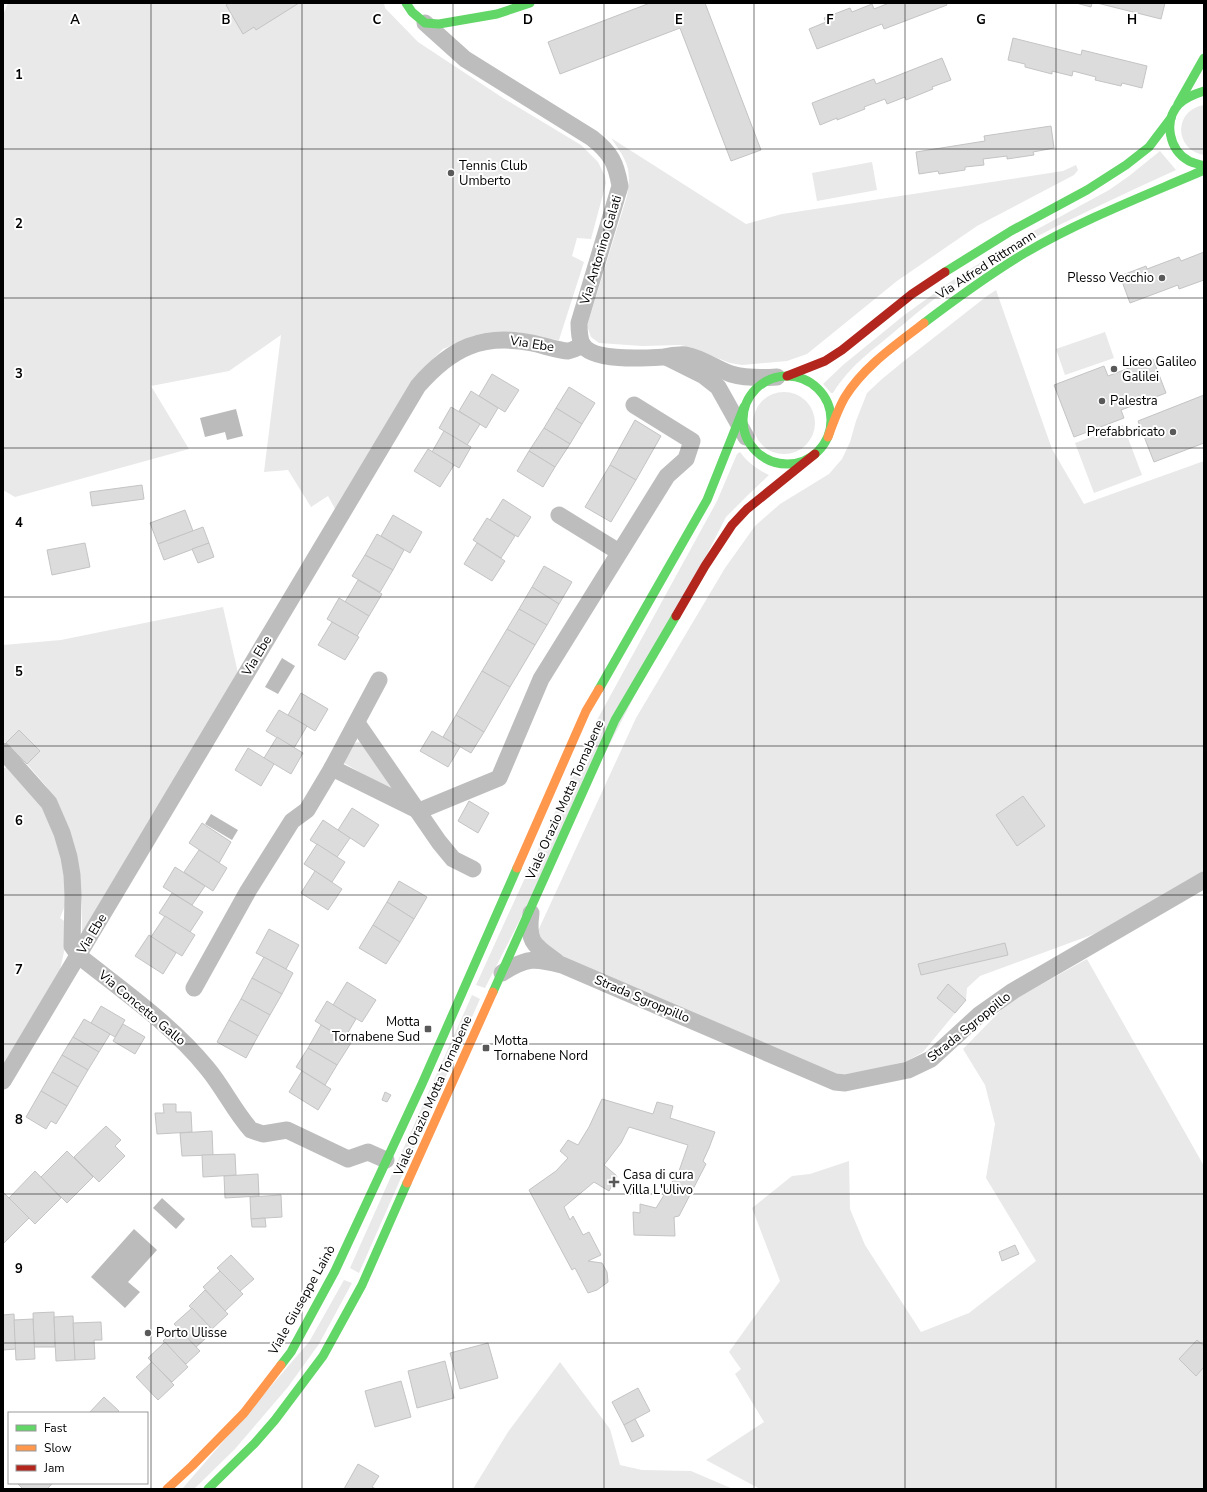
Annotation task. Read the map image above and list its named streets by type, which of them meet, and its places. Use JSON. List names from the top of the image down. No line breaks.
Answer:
{"streets":{"main road":["Via Alfred Rittmann","Viale Orazio Motta Tornabene","Viale Giuseppe Lainò"],"street":["Via Antonino Galati","Via Ebe","Strada Sgroppillo","Via Concetto Gallo"]},"crossings":[["Via Antonino Galati","Via Ebe"],["Via Alfred Rittmann","Viale Orazio Motta Tornabene"],["Via Ebe","Via Concetto Gallo"],["Viale Orazio Motta Tornabene","Via Concetto Gallo"],["Viale Orazio Motta Tornabene","Viale Giuseppe Lainò"],["Via Concetto Gallo","Viale Giuseppe Lainò"]],"places":{"other":["Tennis Club Umberto","Plesso Vecchio","Liceo Galileo Galilei","Palestra","Prefabbricato","Porto Ulisse"],"transit":["Motta Tornabene Sud","Motta Tornabene Nord"],"health":["Casa di cura Villa L'Ulivo"]},"legend":["Fast","Slow","Jam"],"grid":{"columns":["A","B","C","D","E","F","G","H"],"rows":["1","2","3","4","5","6","7","8","9"]}}
